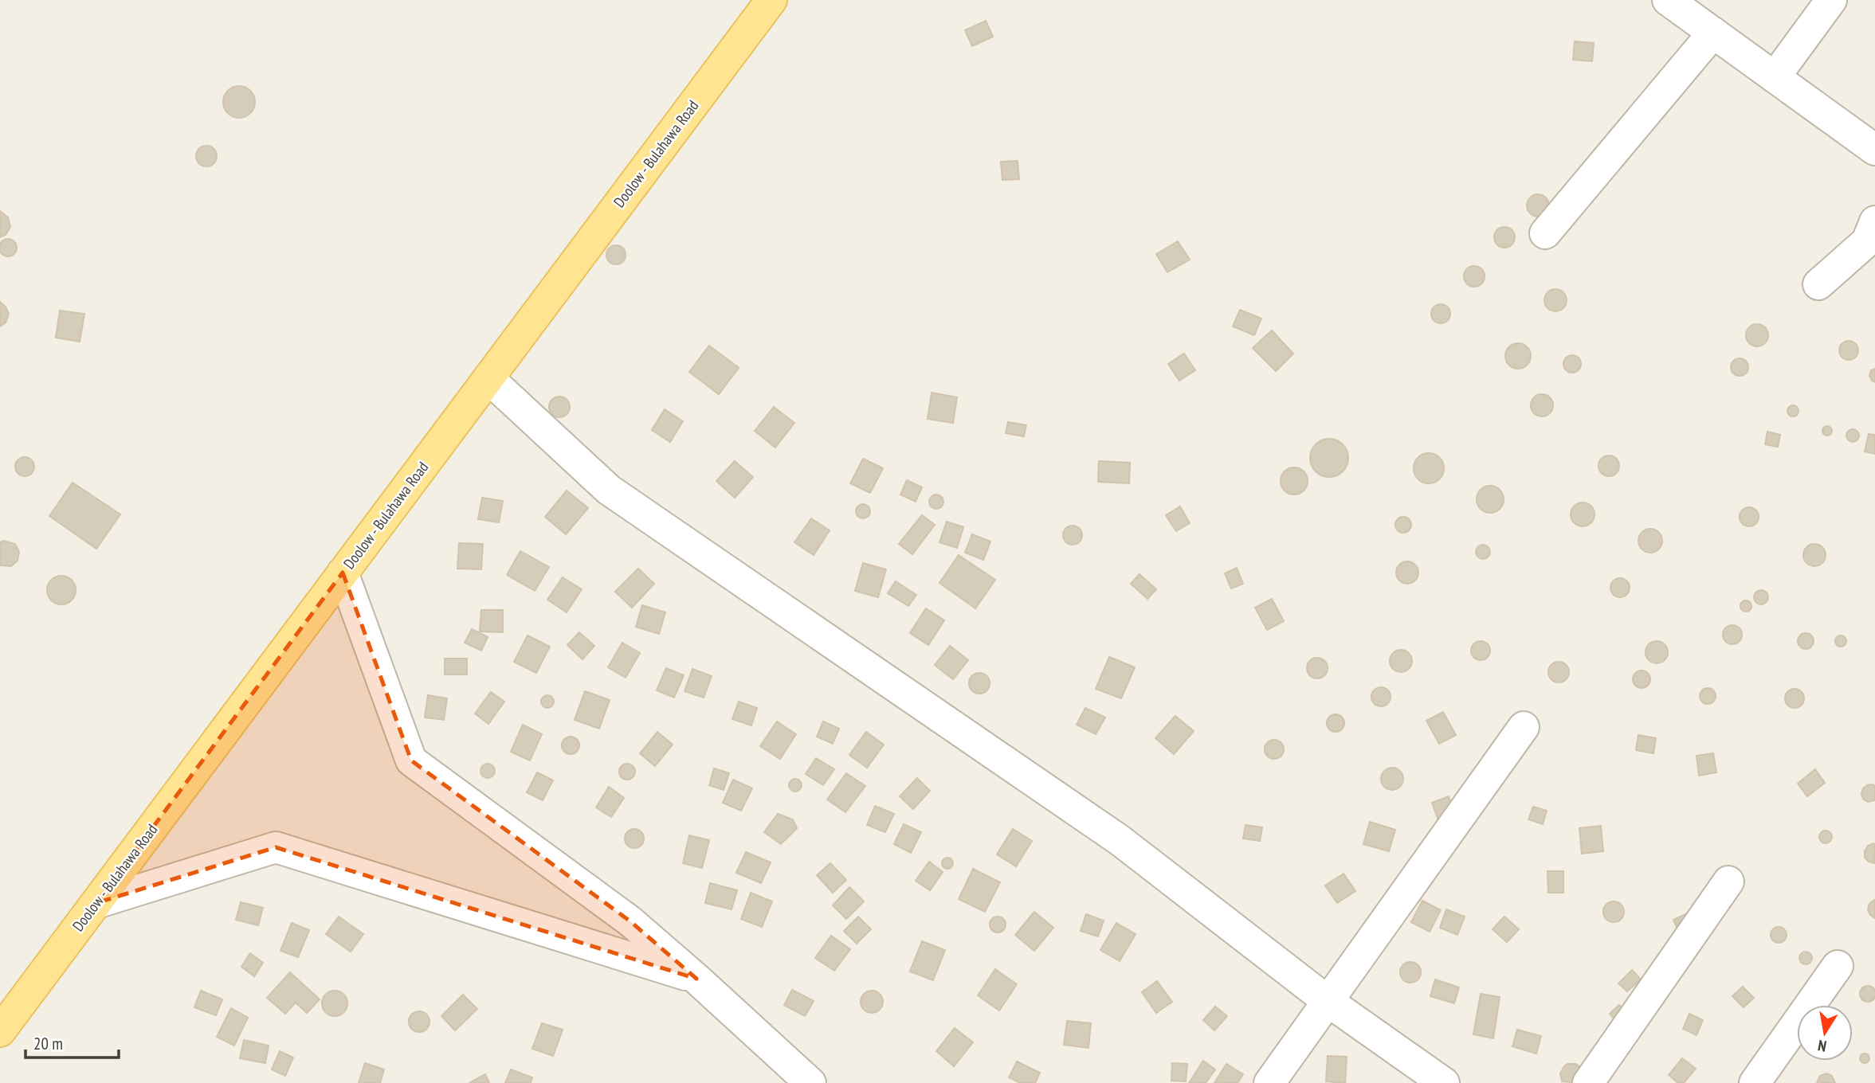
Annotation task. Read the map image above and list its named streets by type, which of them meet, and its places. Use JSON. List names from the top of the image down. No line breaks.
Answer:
{"streets":{"main road":["Doolow - Bulahawa Road"]},"scale_bar":"20 m","north":"bottom"}
